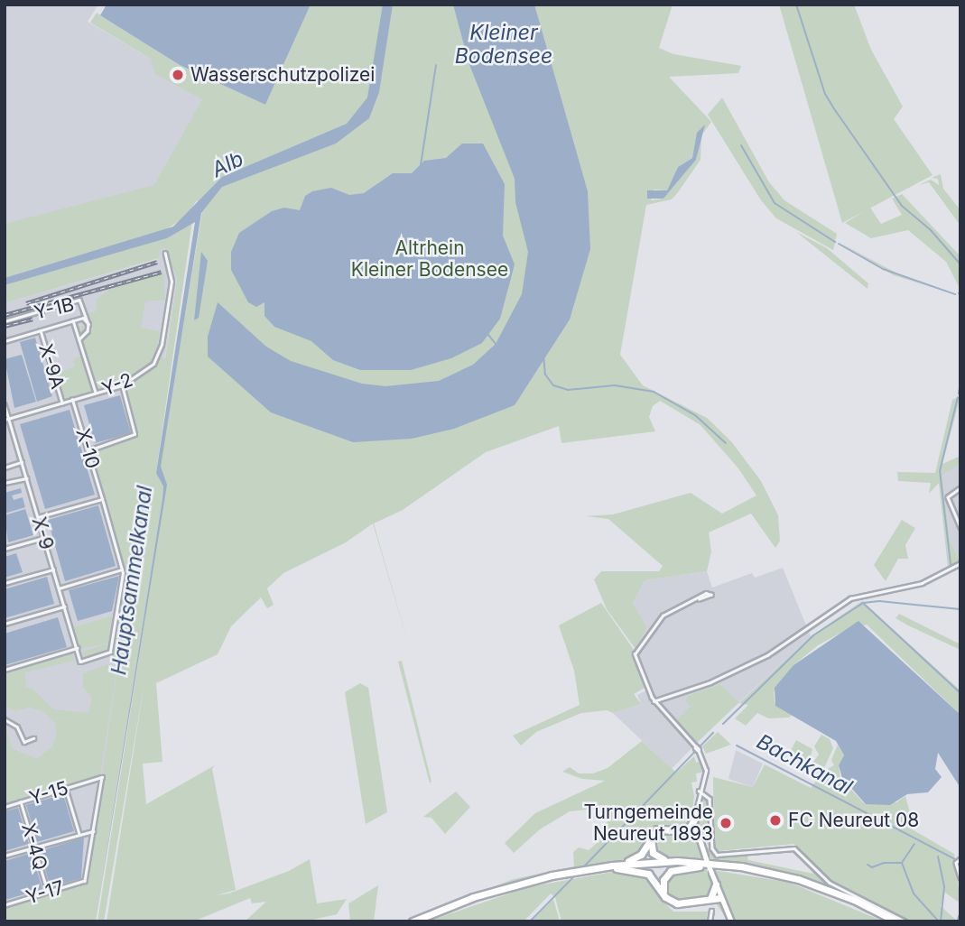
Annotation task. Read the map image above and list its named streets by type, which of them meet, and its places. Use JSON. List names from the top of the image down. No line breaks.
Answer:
{"streets":{"street":["Y-1B","X-9A","Y-2","X-10","X-9","Y-15","X-4Q","Y-17"]},"crossings":[["X-9A","Y-2"],["Y-2","X-10"],["Y-2","X-9"],["X-10","X-9"],["Y-15","X-4Q"],["Y-15","Y-17"],["X-4Q","Y-17"]],"water":["Kleiner Bodensee","Alb","Hauptsammelkanal","Bachkanal"],"parks":["Altrhein Kleiner Bodensee"],"places":["Wasserschutzpolizei","FC Neureut 08","Turngemeinde Neureut 1893"]}
